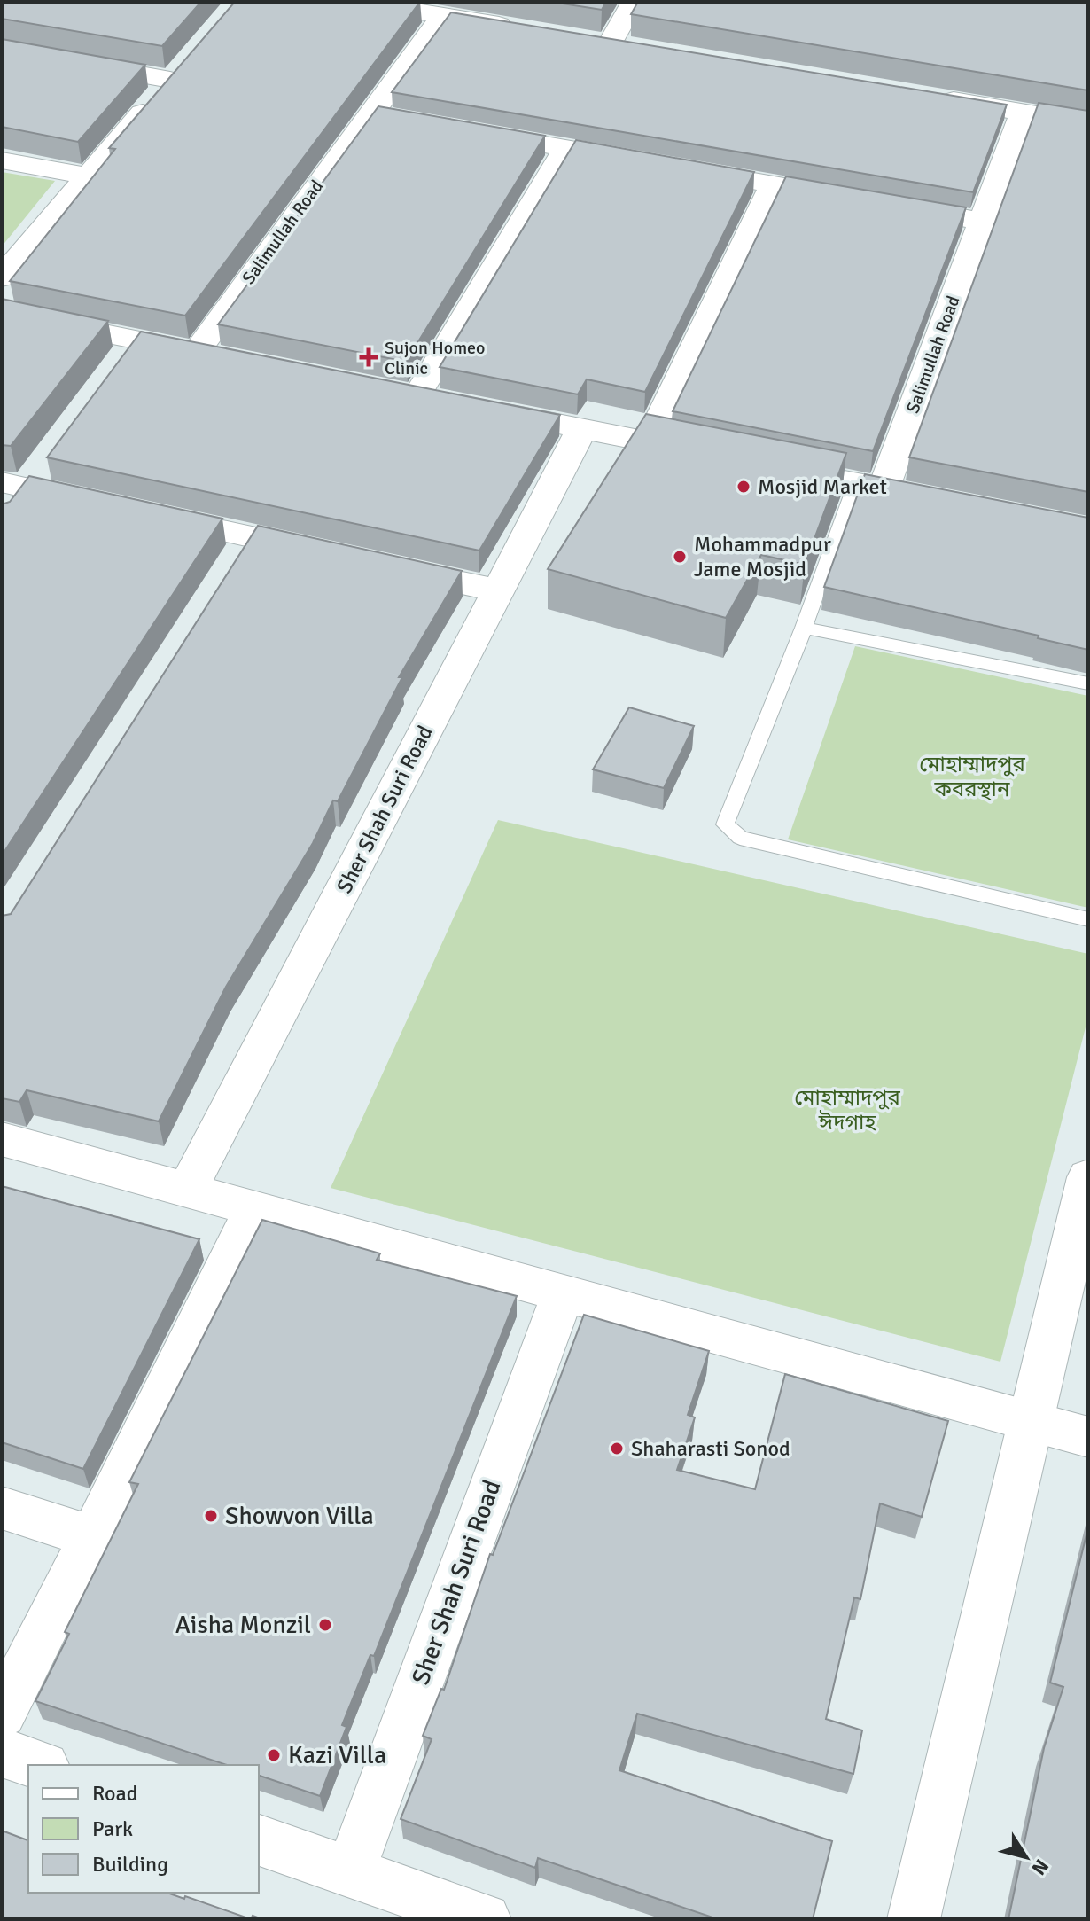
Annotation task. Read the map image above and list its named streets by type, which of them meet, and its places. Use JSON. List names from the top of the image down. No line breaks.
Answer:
{"streets":{"street":["Salimullah Road","Sher Shah Suri Road"]},"parks":["মোহাম্মাদপুর কবরস্থান","মোহাম্মাদপুর ঈদগাহ"],"places":{"health":["Sujon Homeo Clinic"],"other":["Mosjid Market","Mohammadpur Jame Mosjid","Shaharasti Sonod","Showvon Villa","Aisha Monzil","Kazi Villa"]},"legend":["Road","Park","Building"],"north":"bottom right"}
